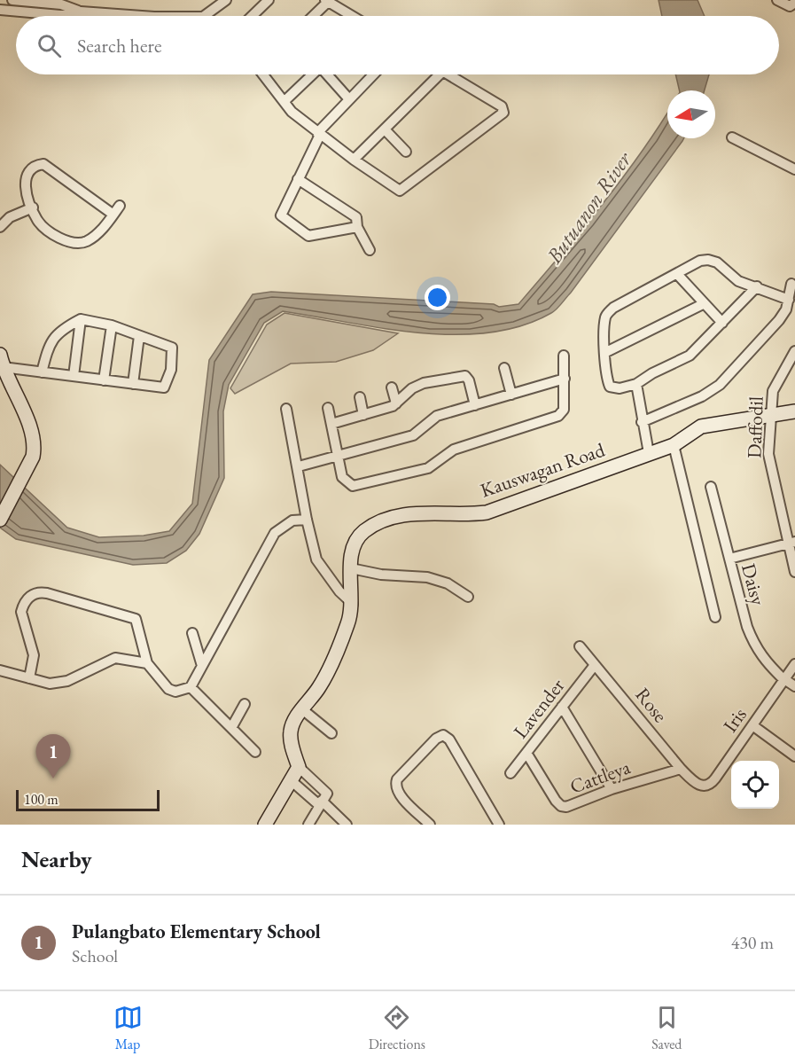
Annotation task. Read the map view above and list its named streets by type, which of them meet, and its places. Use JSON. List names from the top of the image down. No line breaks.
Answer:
{"streets":{"street":["Daffodil","Kauswagan Road","Daisy","Rose","Lavender","Iris","Cattleya"]},"crossings":[["Daffodil","Kauswagan Road"],["Daisy","Iris"],["Rose","Lavender"],["Rose","Iris"],["Rose","Cattleya"],["Lavender","Cattleya"]],"water":["Butuanon River"],"scale_bar":"100 m","north":"left","page":{"search":"Search here","pins":"1","scale":"100 m","heading":"Nearby","list":[{"mark":"1","name":"Pulangbato Elementary School","note":"School","value":"430 m"}],"nav":["Map","Directions","Saved"]}}
